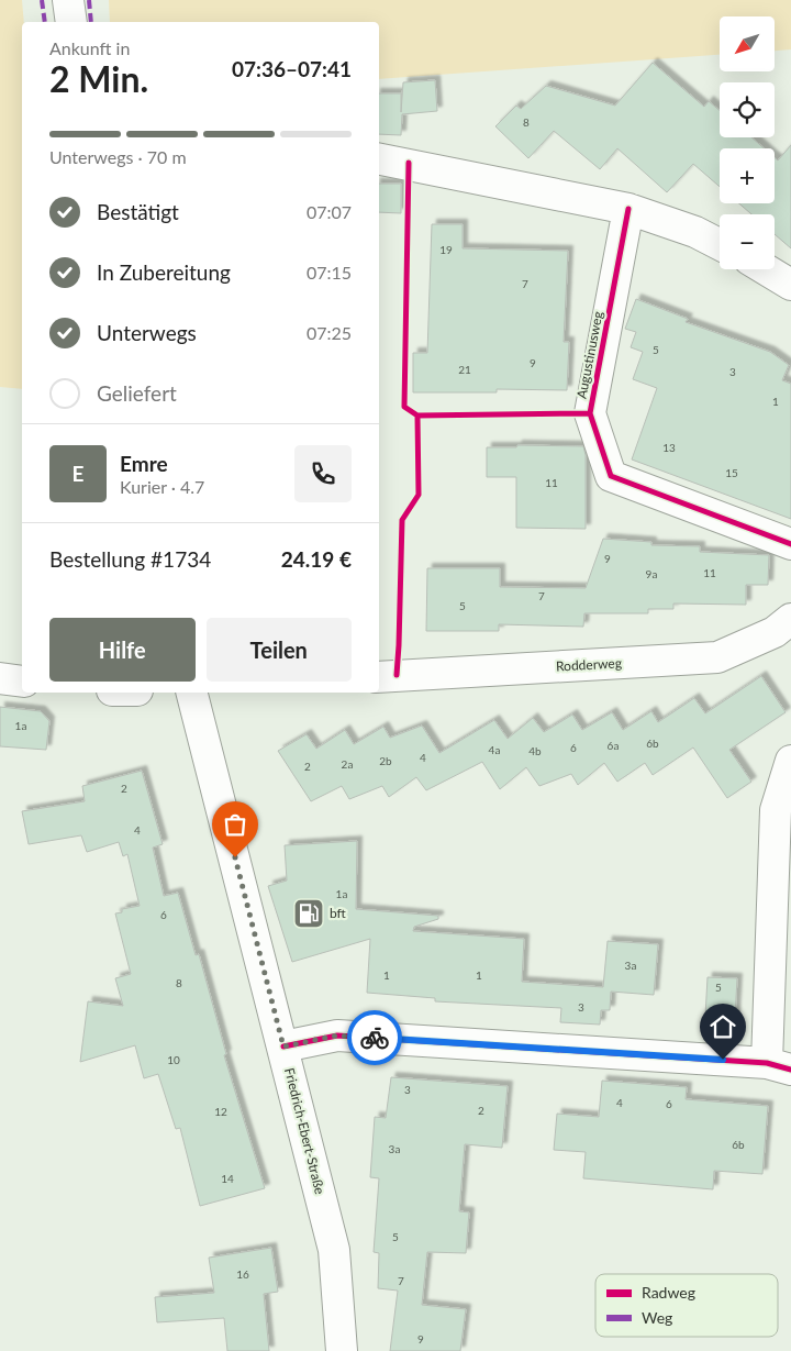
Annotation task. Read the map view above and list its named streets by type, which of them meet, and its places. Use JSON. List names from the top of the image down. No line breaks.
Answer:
{"streets":{"street":["Augustinusweg","Rodderweg","Friedrich-Ebert-Straße"]},"places":{"fuel station":["bft"]},"house_numbers":["8","19","7","5","9","21","3","1","13","15","11","9","11","9a","7","5","1a","6b","6a","6","4a","4b","4","2b","2a","2","2","4","1a","6","3a","1","1","8","5","3","10","3","4","6","2","12","6b","3a","14","5","16","7","9"],"legend":["Radweg","Weg"],"north":"bottom left","page":{"map_buttons":["+","−"],"heading":["2 Min.","Ankunft in","07:36–07:41"],"panel":["Emre","Kurier · 4.7","Bestellung #1734","24.19 €"],"bar":"Unterwegs · 70 m","list":[["Bestätigt","07:07"],["In Zubereitung","07:15"],["Unterwegs","07:25"],"Geliefert"],"round":"E","buttons":["Hilfe","Teilen"]}}
